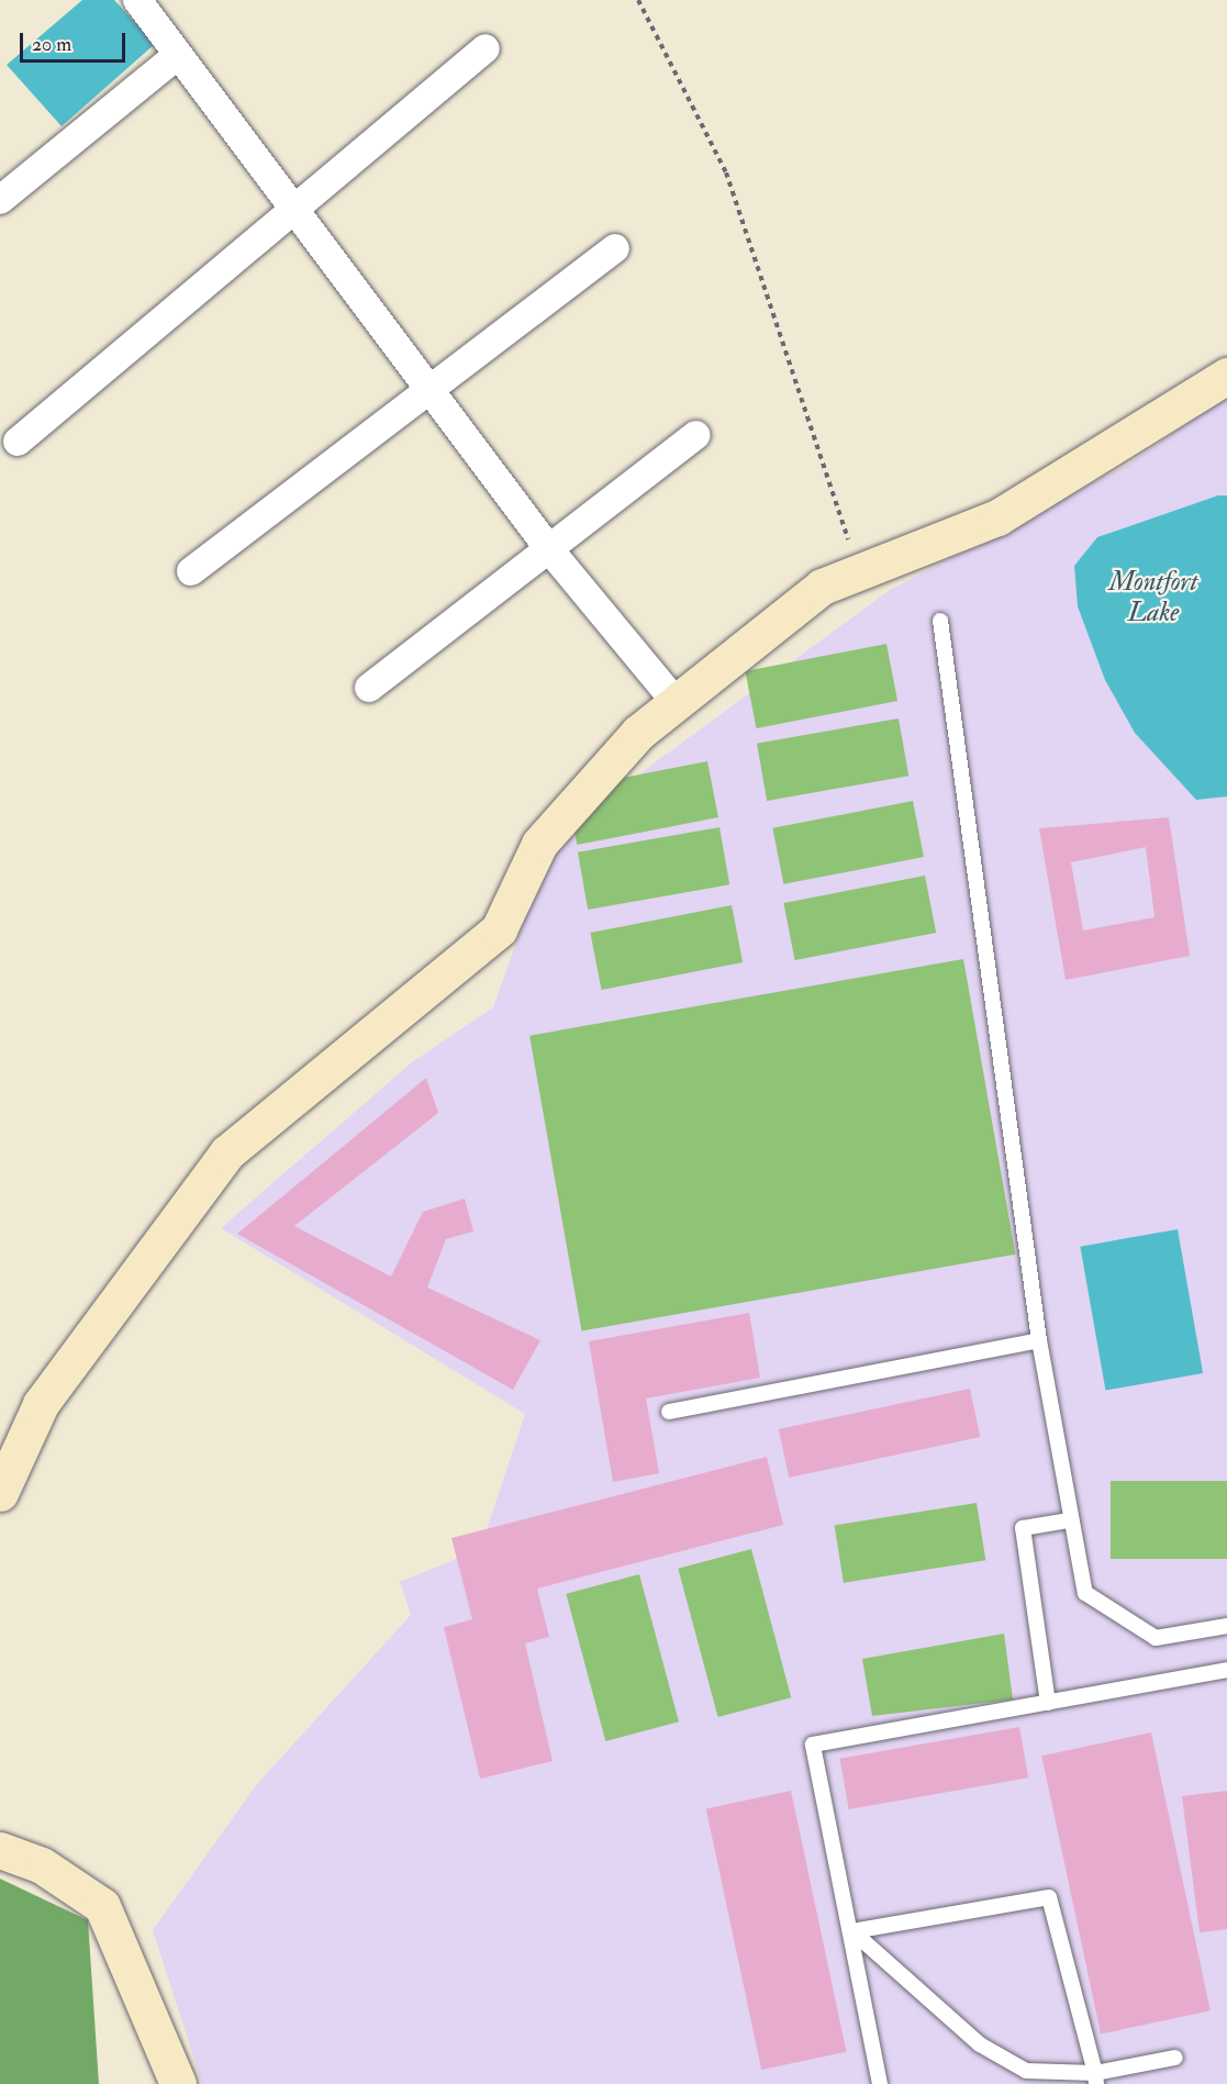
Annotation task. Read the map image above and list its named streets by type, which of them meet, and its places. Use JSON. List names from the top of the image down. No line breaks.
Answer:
{"water":["Montfort Lake"],"scale_bar":"20 m"}
